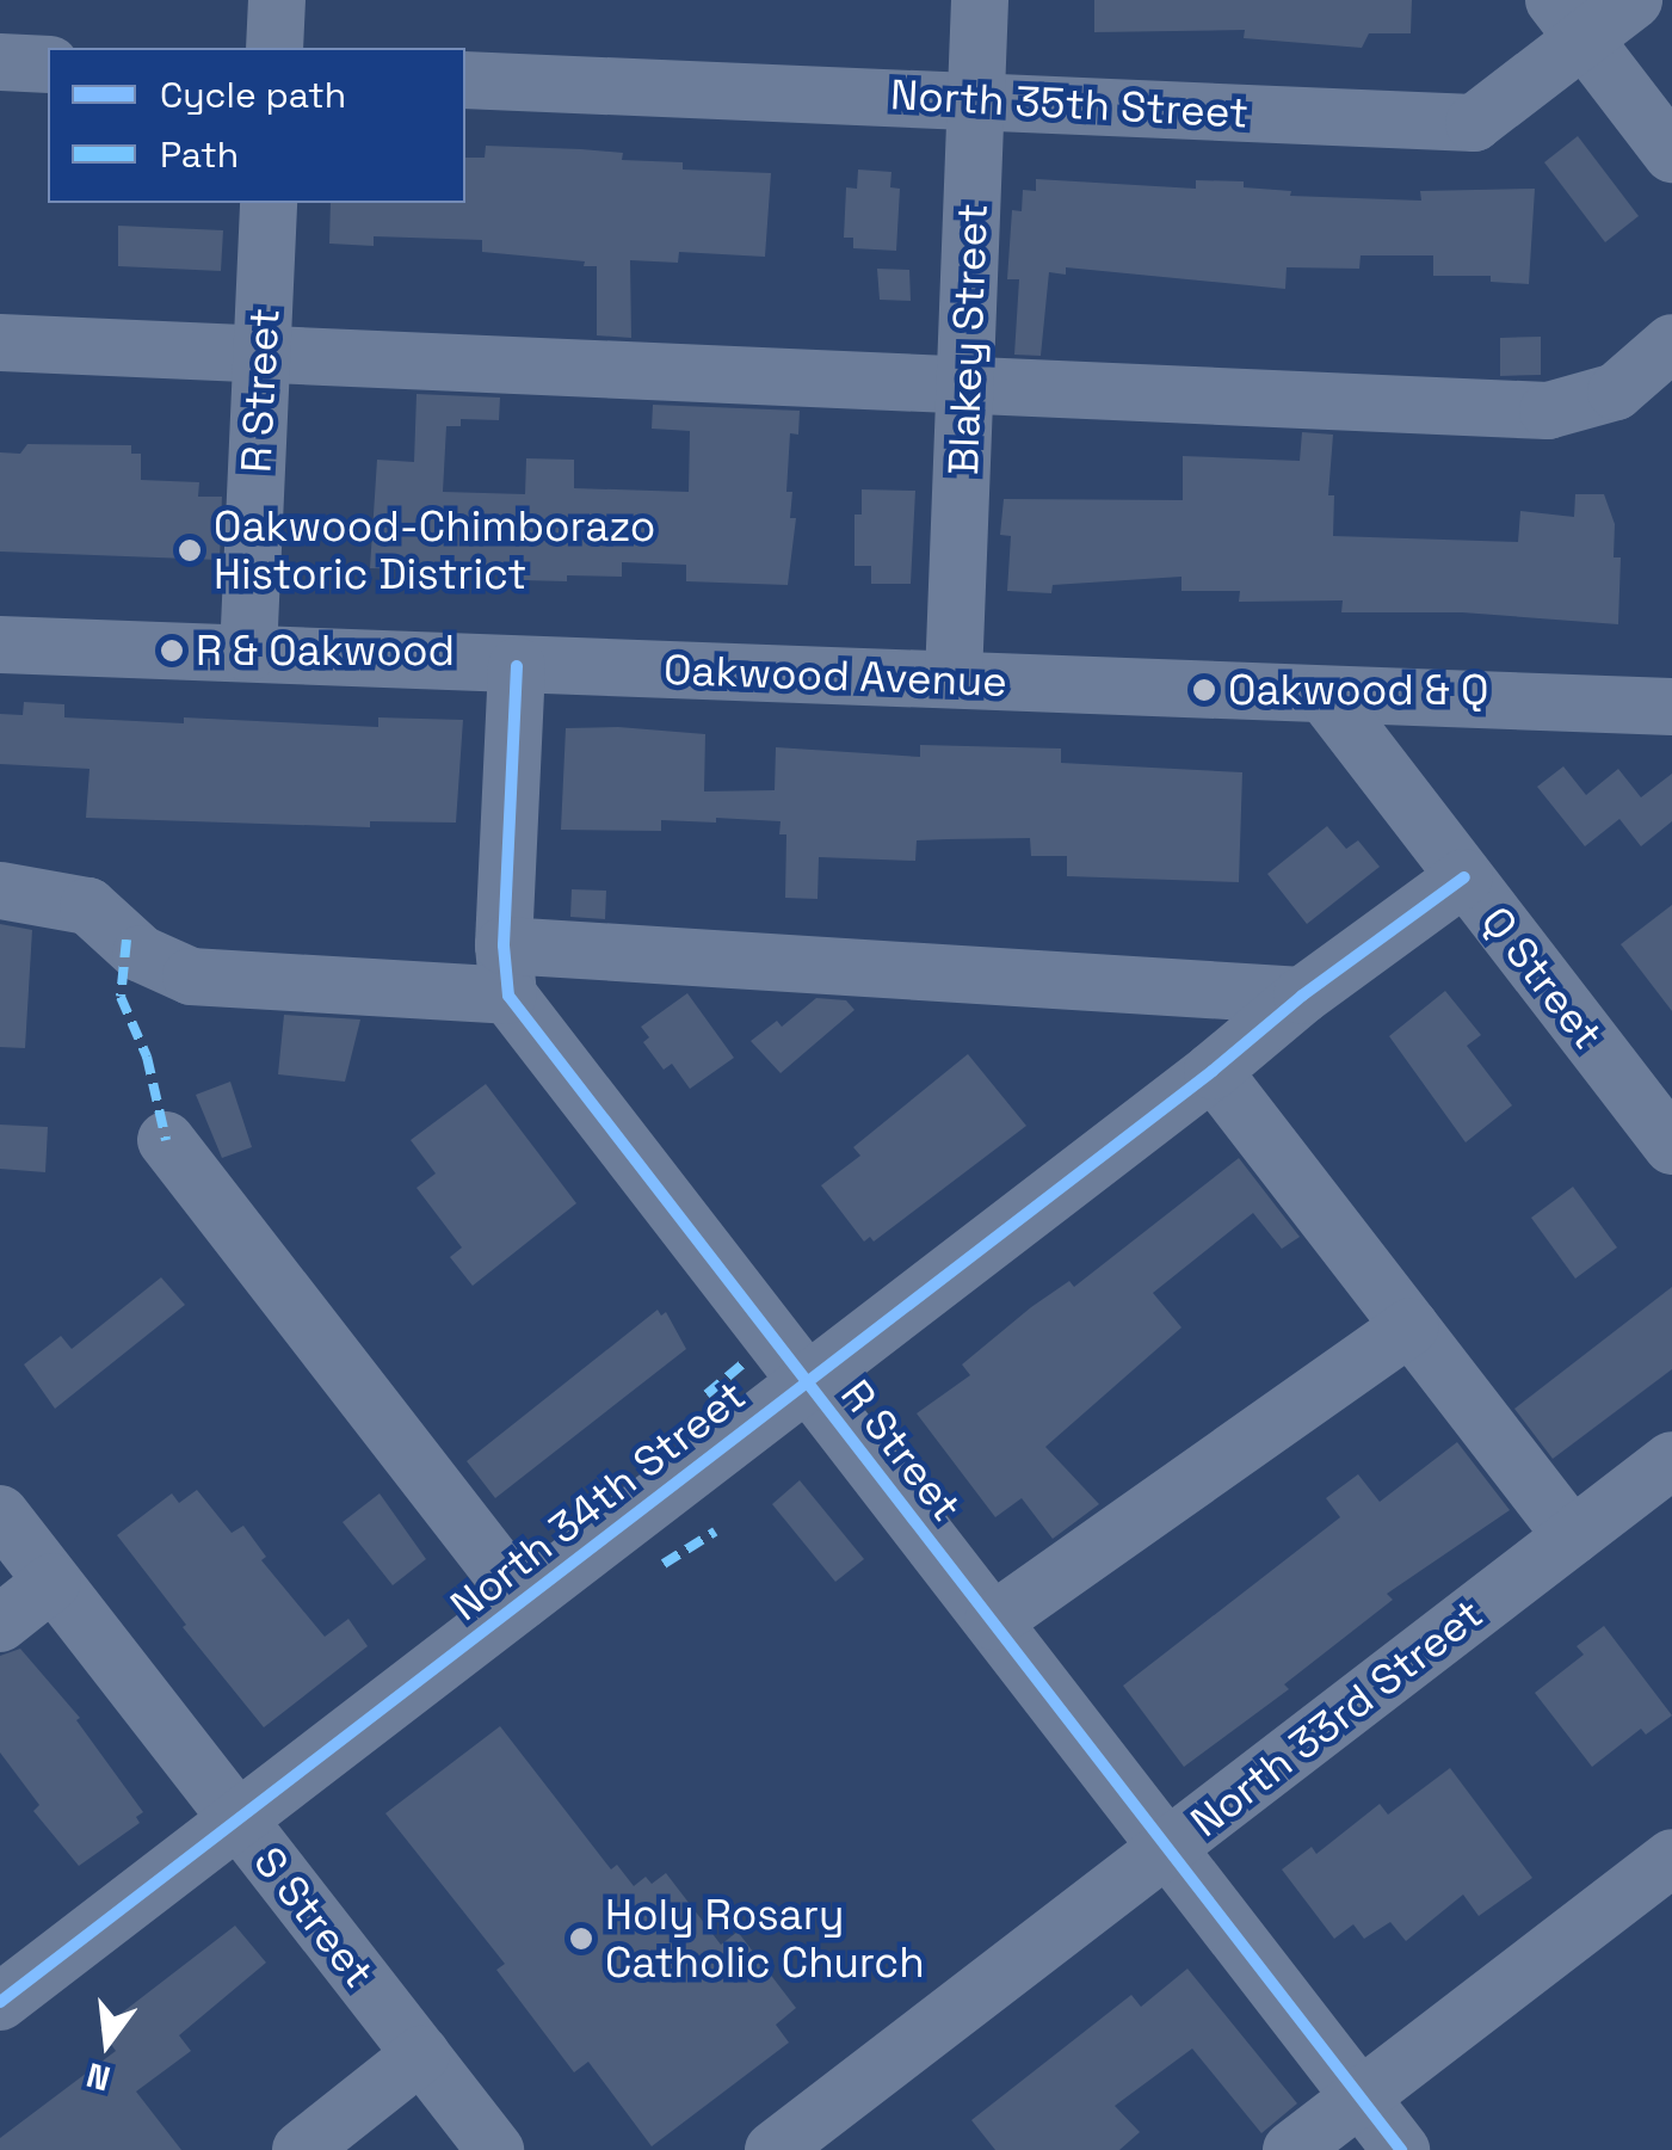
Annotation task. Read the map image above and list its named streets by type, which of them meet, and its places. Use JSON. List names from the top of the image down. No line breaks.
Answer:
{"streets":{"street":["North 35th Street","Blakey Street","R Street","Oakwood Avenue","Q Street","North 34th Street","North 33rd Street","S Street"]},"crossings":[["North 35th Street","Blakey Street"],["Blakey Street","Oakwood Avenue"],["R Street","Oakwood Avenue"],["R Street","North 34th Street"],["R Street","North 33rd Street"],["Oakwood Avenue","Q Street"],["Q Street","North 34th Street"],["North 34th Street","S Street"]],"places":["Oakwood-Chimborazo Historic District","R & Oakwood","Oakwood & Q","Holy Rosary Catholic Church"],"legend":["Cycle path","Path"],"north":"bottom"}
